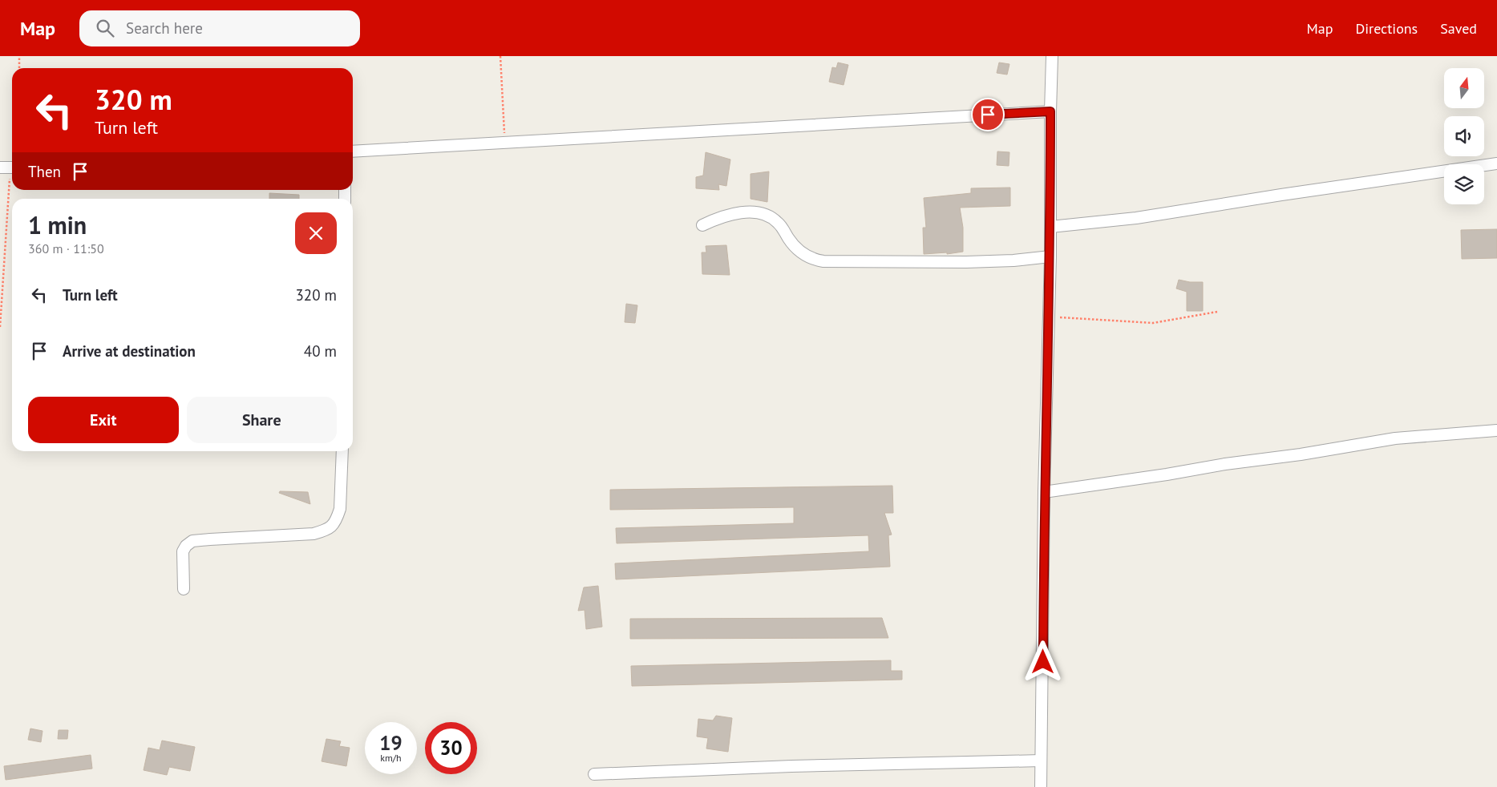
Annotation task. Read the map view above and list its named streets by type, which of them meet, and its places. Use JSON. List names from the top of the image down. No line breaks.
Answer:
{"north":"top","page":{"header":"Map","search":"Search here","nav":["Map","Directions","Saved"],"turn":["320 m","Turn left"],"then":"Then","heading":["1 min","360 m · 11:50"],"list":[{"name":"Turn left","value":"320 m"},{"name":"Arrive at destination","value":"40 m"}],"buttons":["Exit","Share"],"speed":"19 km/h","limit":"30"}}
